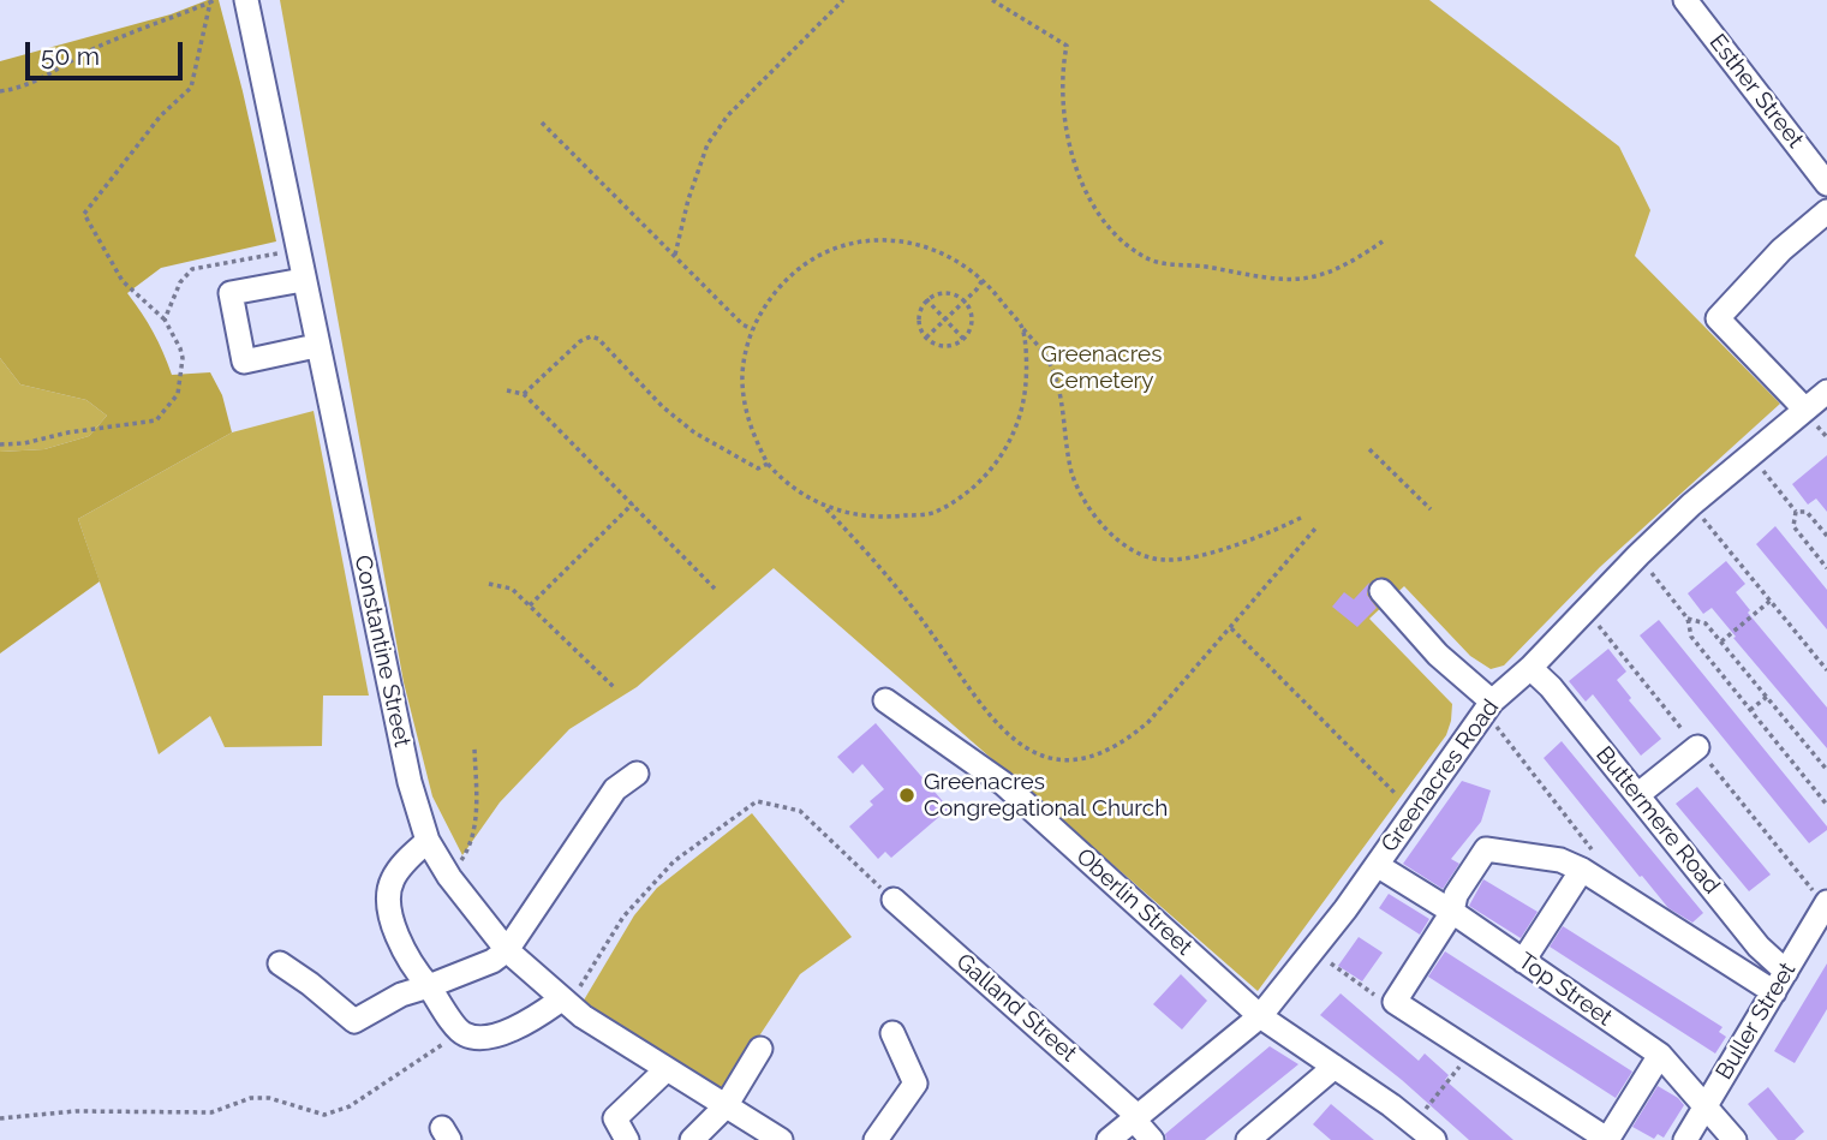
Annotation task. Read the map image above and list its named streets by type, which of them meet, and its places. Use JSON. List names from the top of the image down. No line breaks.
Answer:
{"streets":{"street":["Esther Street","Constantine Street","Greenacres Road","Buttermere Road","Oberlin Street","Top Street","Galland Street","Buller Street"]},"crossings":[["Greenacres Road","Buttermere Road"],["Greenacres Road","Oberlin Street"],["Greenacres Road","Top Street"],["Greenacres Road","Galland Street"],["Buttermere Road","Buller Street"],["Top Street","Buller Street"]],"parks":["Greenacres Cemetery"],"places":["Greenacres Congregational Church"],"scale_bar":"50 m"}
